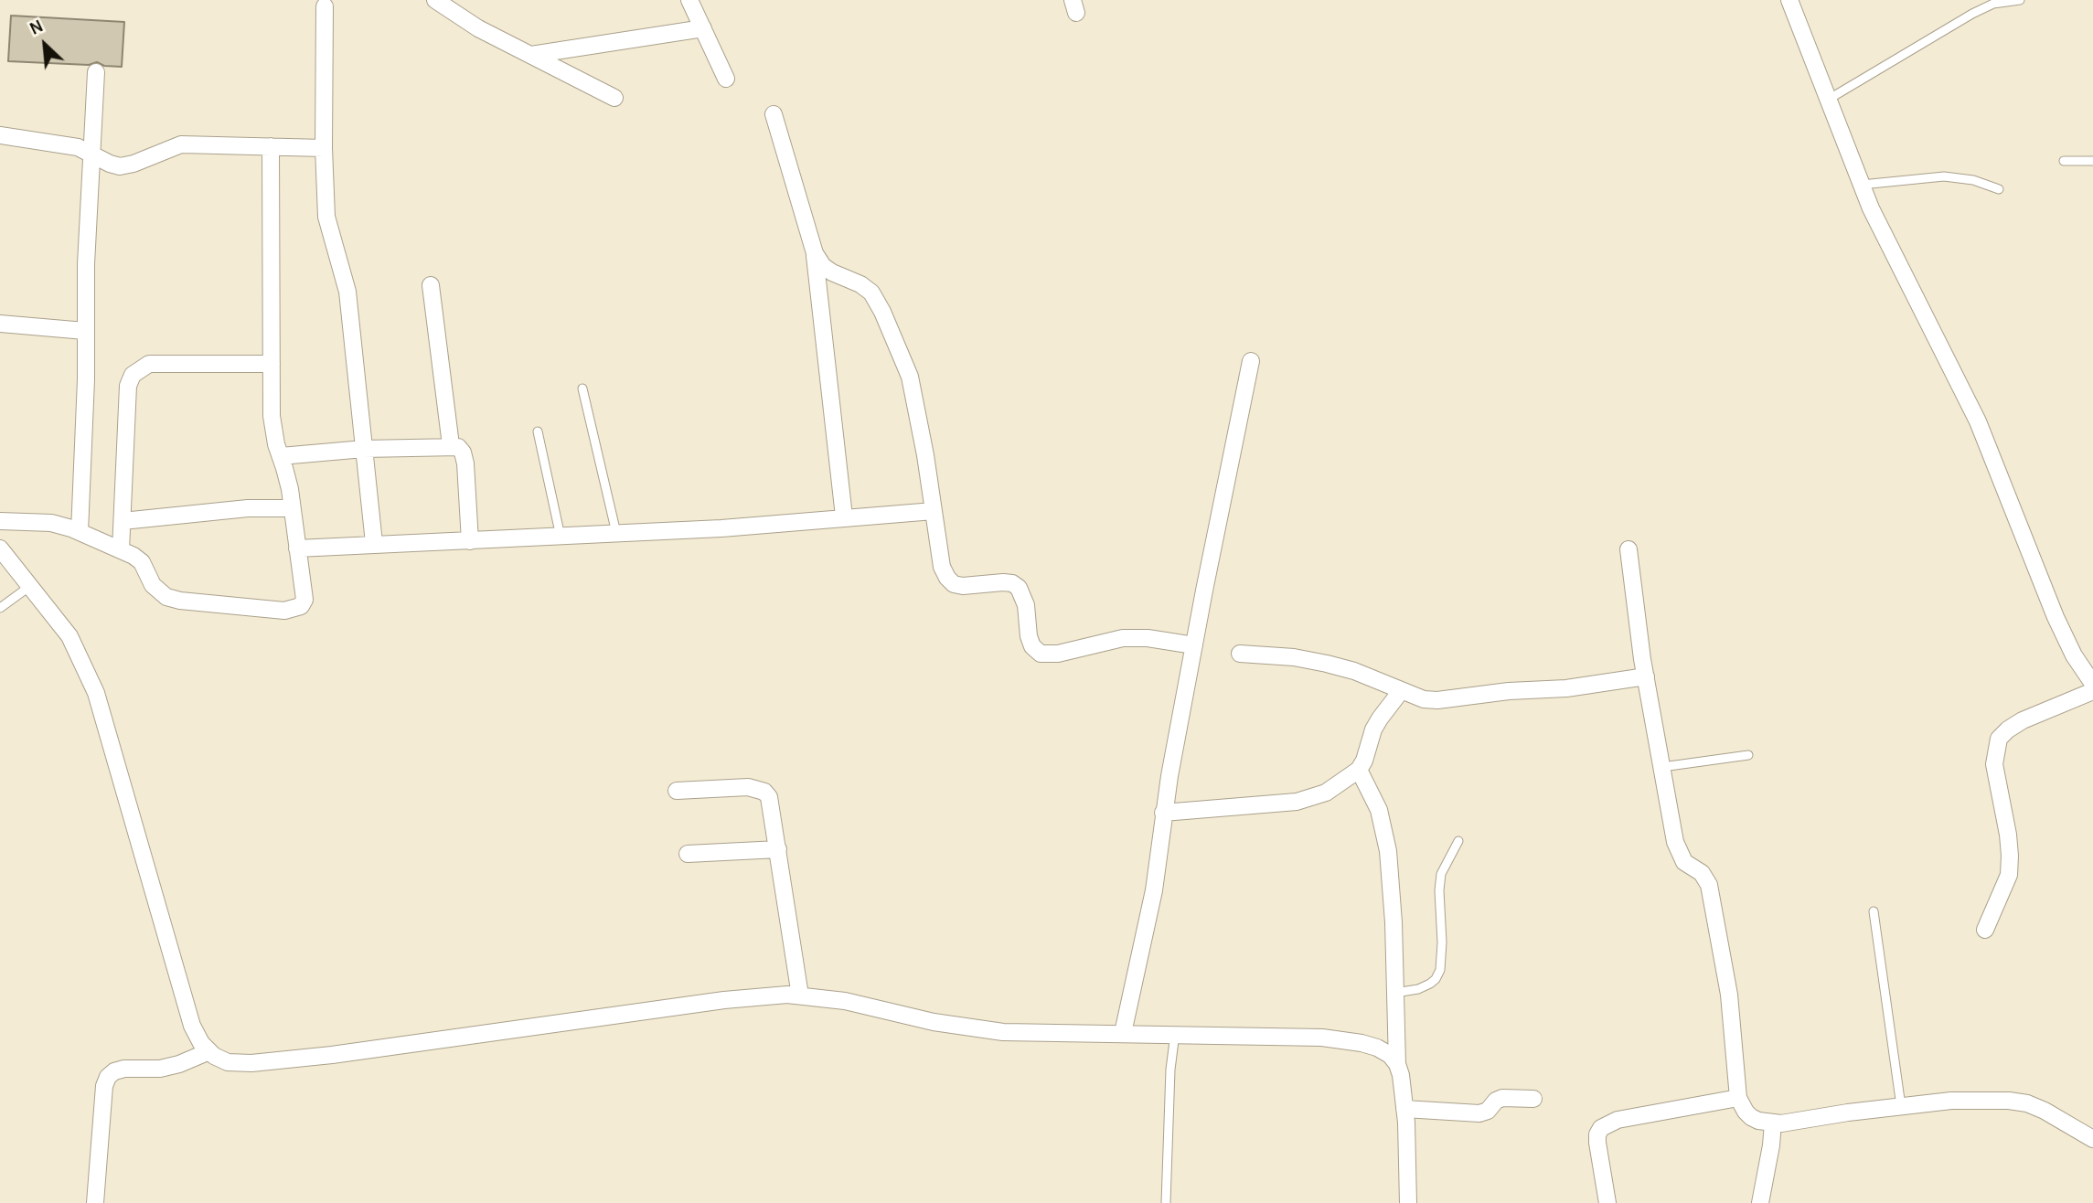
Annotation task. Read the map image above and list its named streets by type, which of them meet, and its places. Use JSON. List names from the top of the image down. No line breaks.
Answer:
{"north":"top left"}
